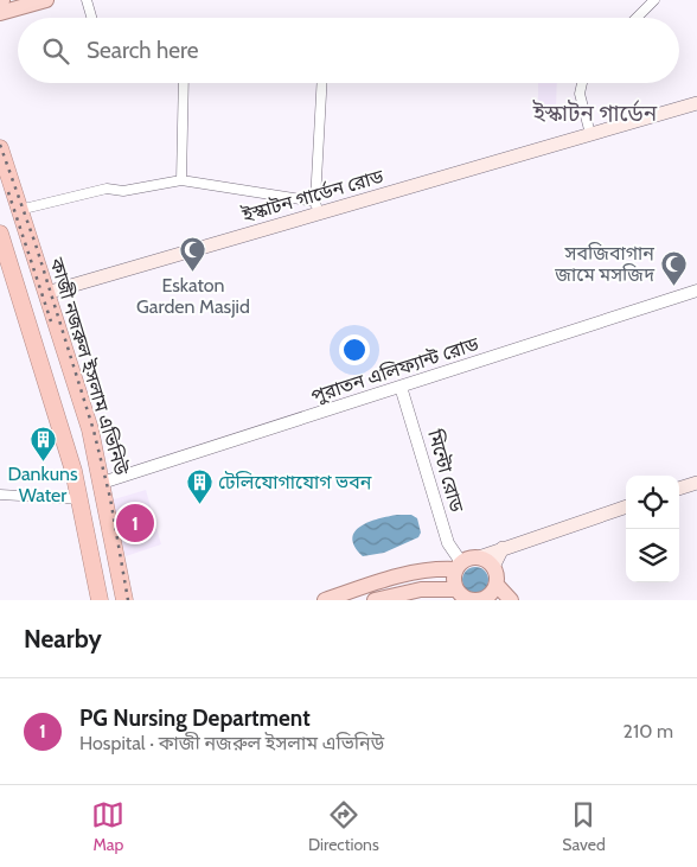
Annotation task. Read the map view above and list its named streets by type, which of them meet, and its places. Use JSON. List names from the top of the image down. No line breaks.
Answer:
{"streets":{"highway":["কাজী নজরুল ইসলাম এভিনিউ"],"main road":["ইস্কাটন গার্ডেন রোড"],"street":["পুরাতন এলিফ্যান্ট রোড","মিন্টো রোড"]},"crossings":[["ইস্কাটন গার্ডেন রোড","কাজী নজরুল ইসলাম এভিনিউ"],["কাজী নজরুল ইসলাম এভিনিউ","পুরাতন এলিফ্যান্ট রোড"],["পুরাতন এলিফ্যান্ট রোড","মিন্টো রোড"]],"districts":["ইস্কাটন গার্ডেন"],"places":{"mosque":["Eskaton Garden Masjid","সবজিবাগান জামে মসজিদ"],"building":["Dankuns Water","টেলিযোগাযোগ ভবন"]},"page":{"search":"Search here","pins":"1","heading":"Nearby","list":[{"mark":"1","name":"PG Nursing Department","note":"Hospital · কাজী নজরুল ইসলাম এভিনিউ","value":"210 m"}],"nav":["Map","Directions","Saved"]}}
